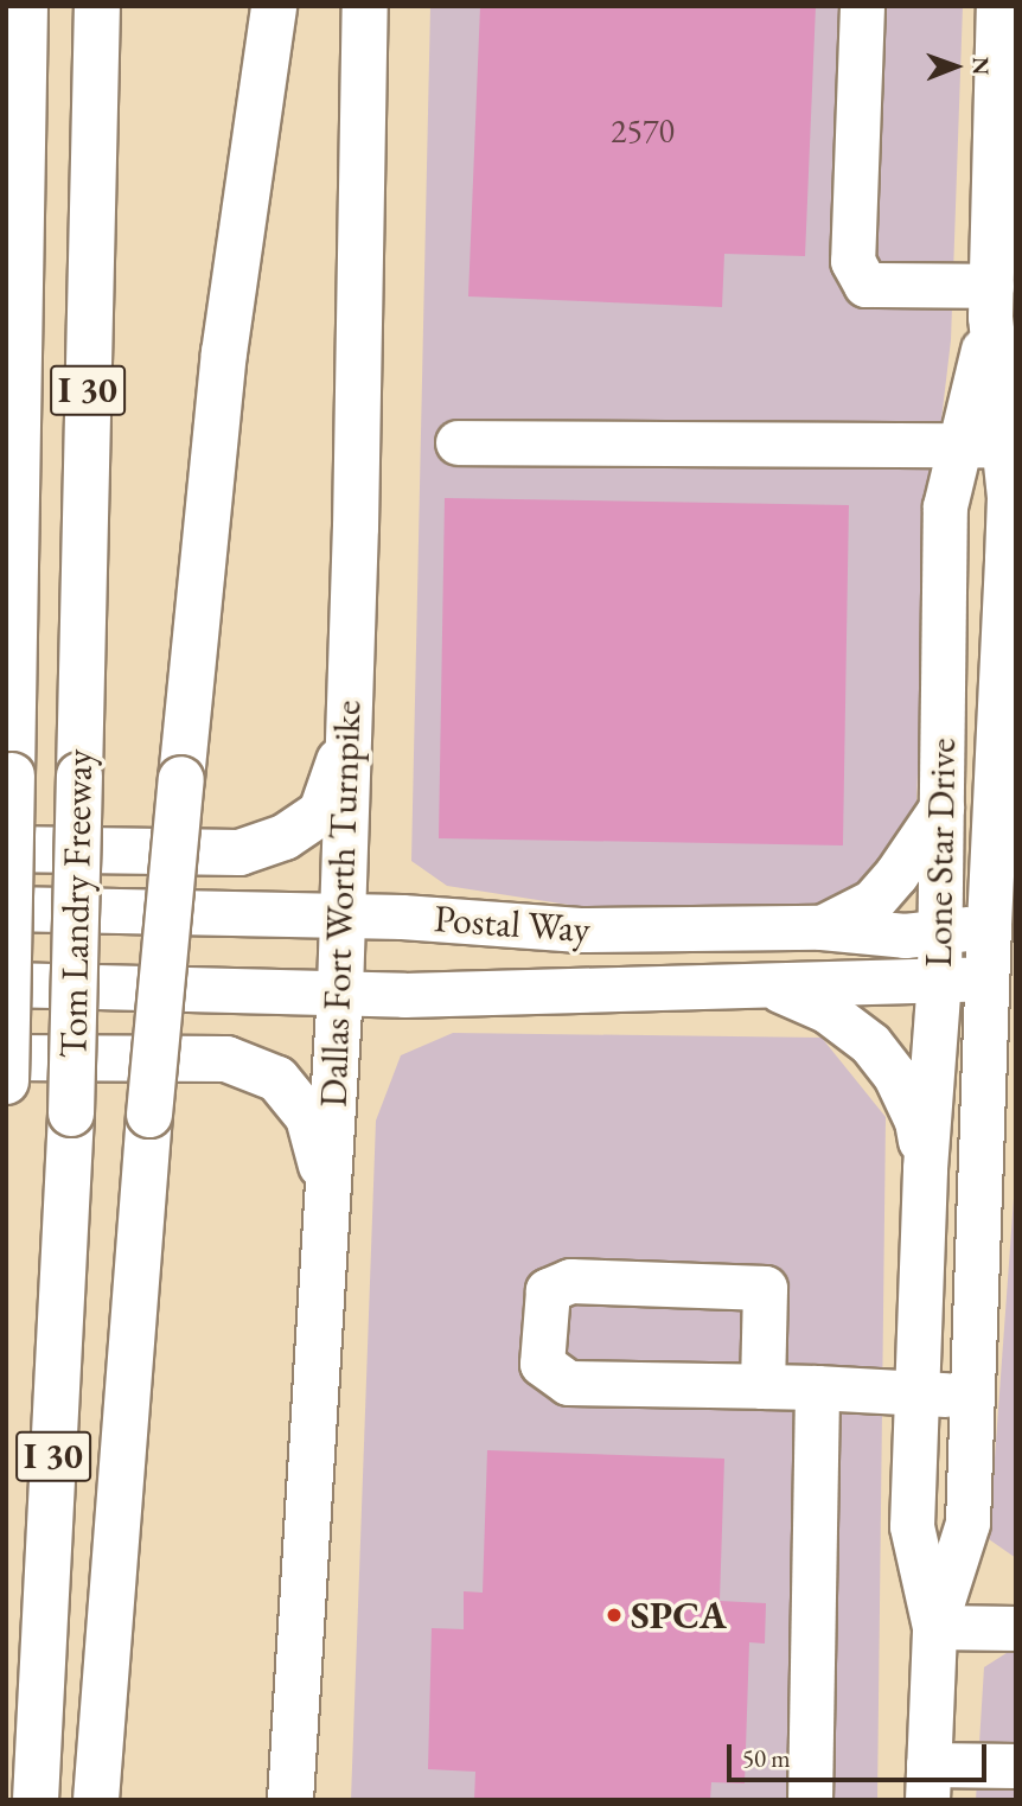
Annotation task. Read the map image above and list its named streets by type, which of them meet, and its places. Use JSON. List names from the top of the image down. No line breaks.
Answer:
{"streets":{"main road":["I 30","Tom Landry Freeway","Dallas Fort Worth Turnpike"],"street":["Lone Star Drive","Postal Way"]},"crossings":[["Lone Star Drive","Postal Way"],["Dallas Fort Worth Turnpike","Postal Way"]],"places":["SPCA"],"house_numbers":["2570"],"scale_bar":"50 m","north":"right"}
